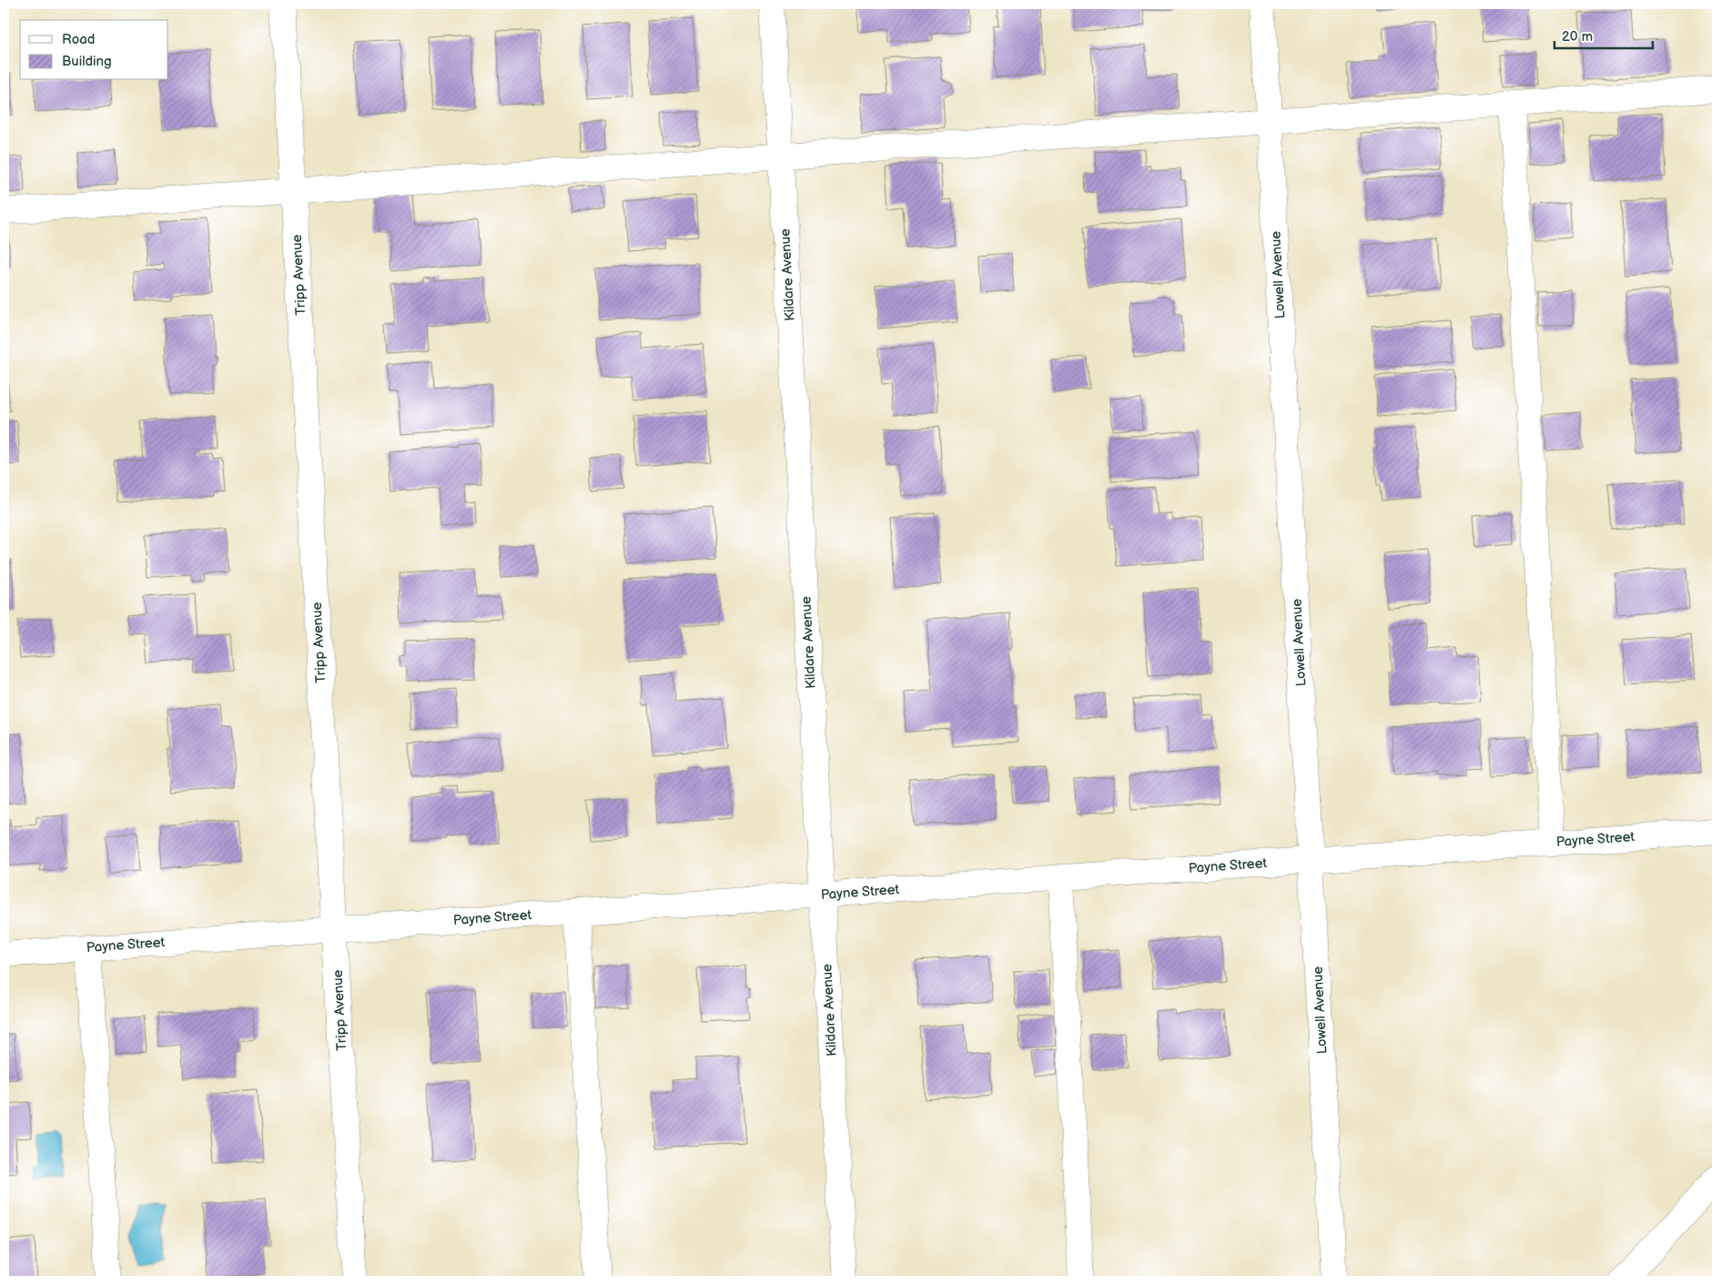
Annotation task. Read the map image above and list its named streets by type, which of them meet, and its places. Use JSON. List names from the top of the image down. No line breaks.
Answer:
{"streets":{"street":["Tripp Avenue","Kildare Avenue","Lowell Avenue","Payne Street"]},"crossings":[["Tripp Avenue","Payne Street"],["Kildare Avenue","Payne Street"],["Lowell Avenue","Payne Street"]],"legend":["Road","Building"],"scale_bar":"20 m"}
